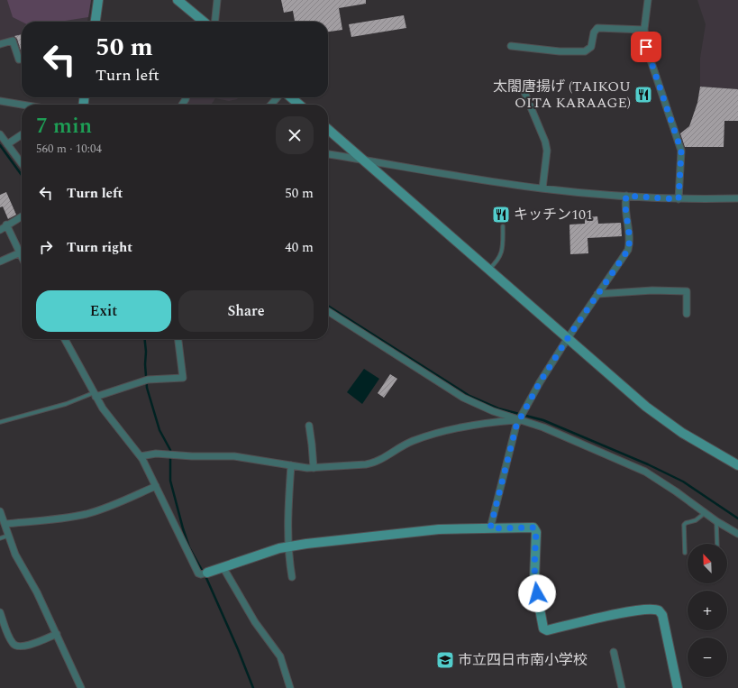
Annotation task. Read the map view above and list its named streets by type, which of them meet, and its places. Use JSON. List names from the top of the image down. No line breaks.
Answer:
{"places":{"restaurant":["太閤唐揚げ (TAIKOU OITA KARAAGE)","キッチン101"],"school or university":["市立四日市南小学校"]},"north":"top left","page":{"turn":["50 m","Turn left"],"heading":["7 min","560 m · 10:04"],"list":[{"name":"Turn left","value":"50 m"},{"name":"Turn right","value":"40 m"}],"buttons":["Exit","Share"],"map_buttons":["+","−"]}}
